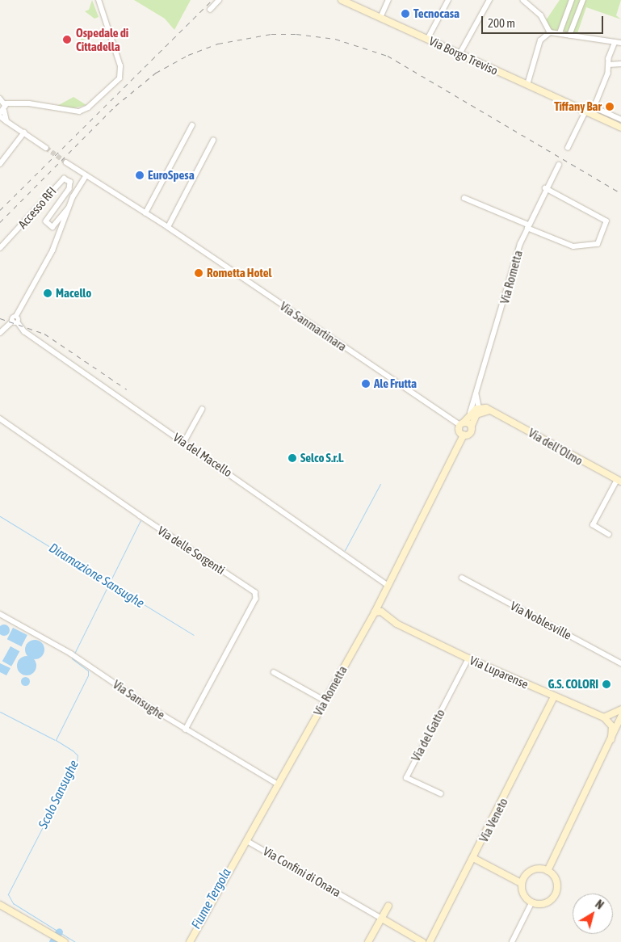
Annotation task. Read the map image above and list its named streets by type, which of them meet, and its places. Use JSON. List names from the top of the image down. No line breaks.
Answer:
{"streets":{"street":["Via Borgo Treviso","Accesso RFI","Via Rometta","Via Sanmartinara","Via dell'Olmo","Via del Macello","Via delle Sorgenti","Via Noblesville","Via Luparense","Via Sansughe","Via del Gatto","Via Veneto","Via Confini di Onara"]},"crossings":[["Accesso RFI","Via del Macello"],["Via Rometta","Via Sanmartinara"],["Via Rometta","Via dell'Olmo"],["Via Rometta","Via del Macello"],["Via Rometta","Via Luparense"],["Via Rometta","Via Sansughe"],["Via Rometta","Via Confini di Onara"],["Via Sanmartinara","Via del Macello"],["Via delle Sorgenti","Via Sansughe"],["Via Luparense","Via del Gatto"],["Via Luparense","Via Veneto"]],"water":["Diramazione Sansughe","Scolo Sansughe","Fiume Tergola"],"places":["Tecnocasa","Ospedale di Cittadella","Tiffany Bar","EuroSpesa","Rometta Hotel","Macello","Ale Frutta","Selco S.r.l.","G.S. COLORI"],"scale_bar":"200 m","north":"top right"}
